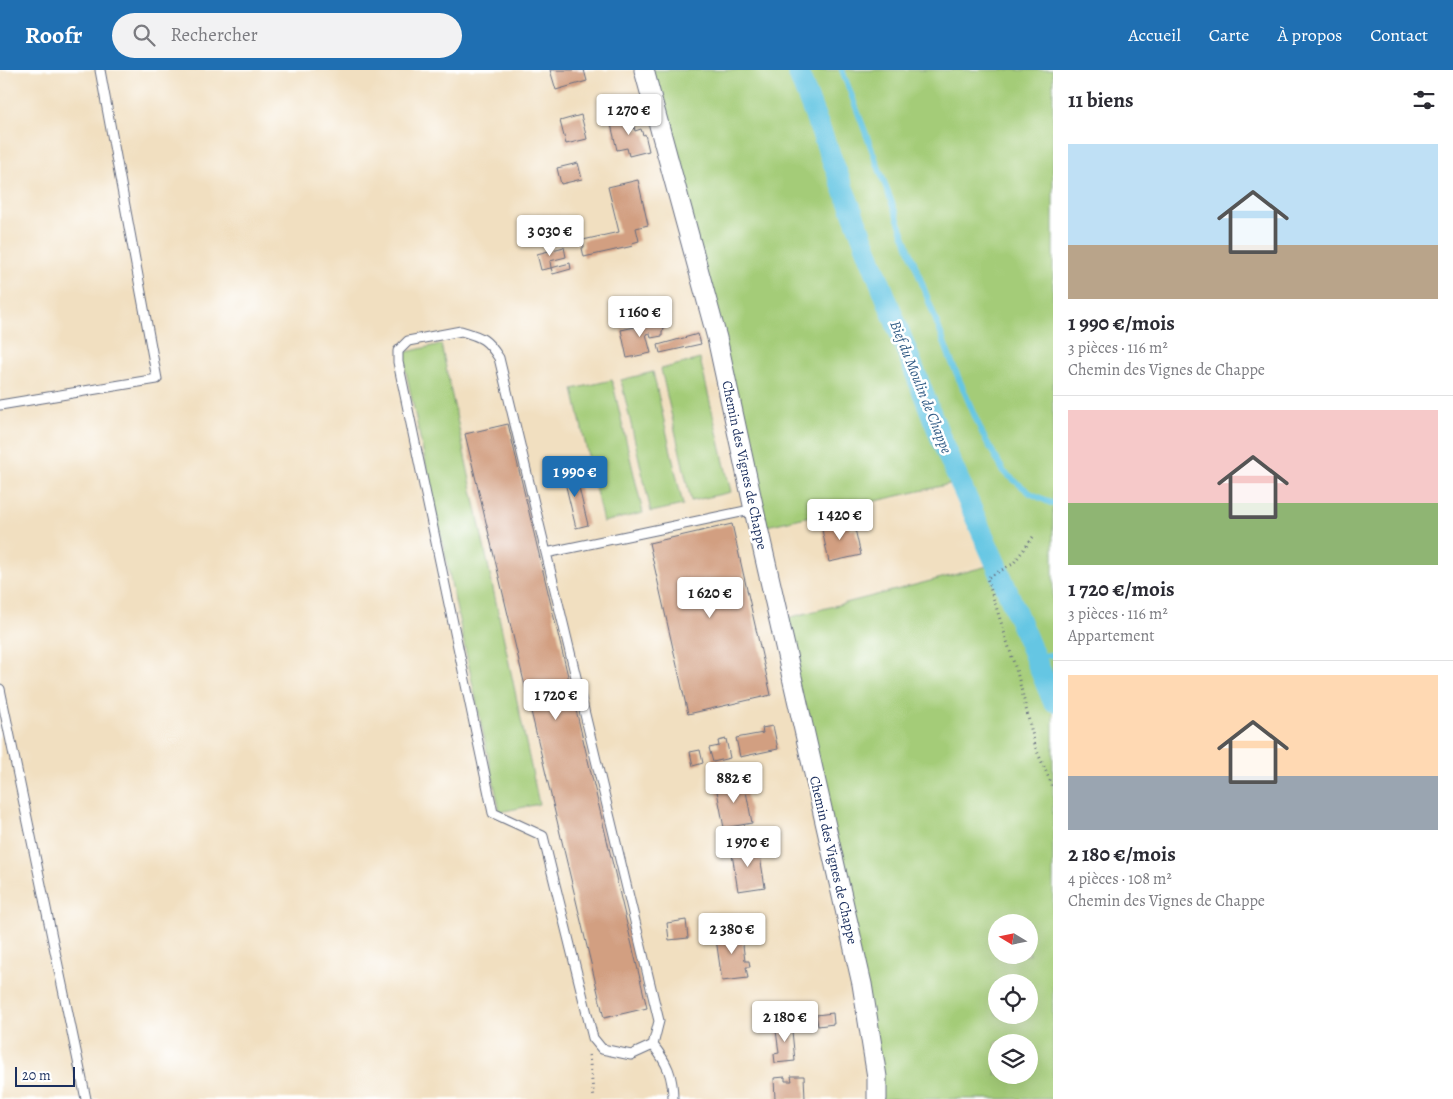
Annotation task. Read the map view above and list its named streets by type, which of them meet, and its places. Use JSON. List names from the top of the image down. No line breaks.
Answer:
{"streets":{"street":["Chemin des Vignes de Chappe"]},"water":["Bief du Moulin de Chappe"],"scale_bar":"20 m","north":"left","page":{"header":"Roofr","search":"Rechercher","nav":["Accueil","Carte","À propos","Contact"],"heading":"11 biens","price":["1 270 €","3 030 €","1 160 €","1 990 €","1 420 €","1 620 €","1 720 €","882 €","1 970 €","2 380 €","2 180 €"],"list":[{"name":"1 990 €/mois","note":"3 pièces · 116 m² · Chemin des Vignes de Chappe"},{"name":"1 720 €/mois","note":"3 pièces · 116 m² · Appartement"},{"name":"2 180 €/mois","note":"4 pièces · 108 m² · Chemin des Vignes de Chappe"}],"scale":"20 m"}}
